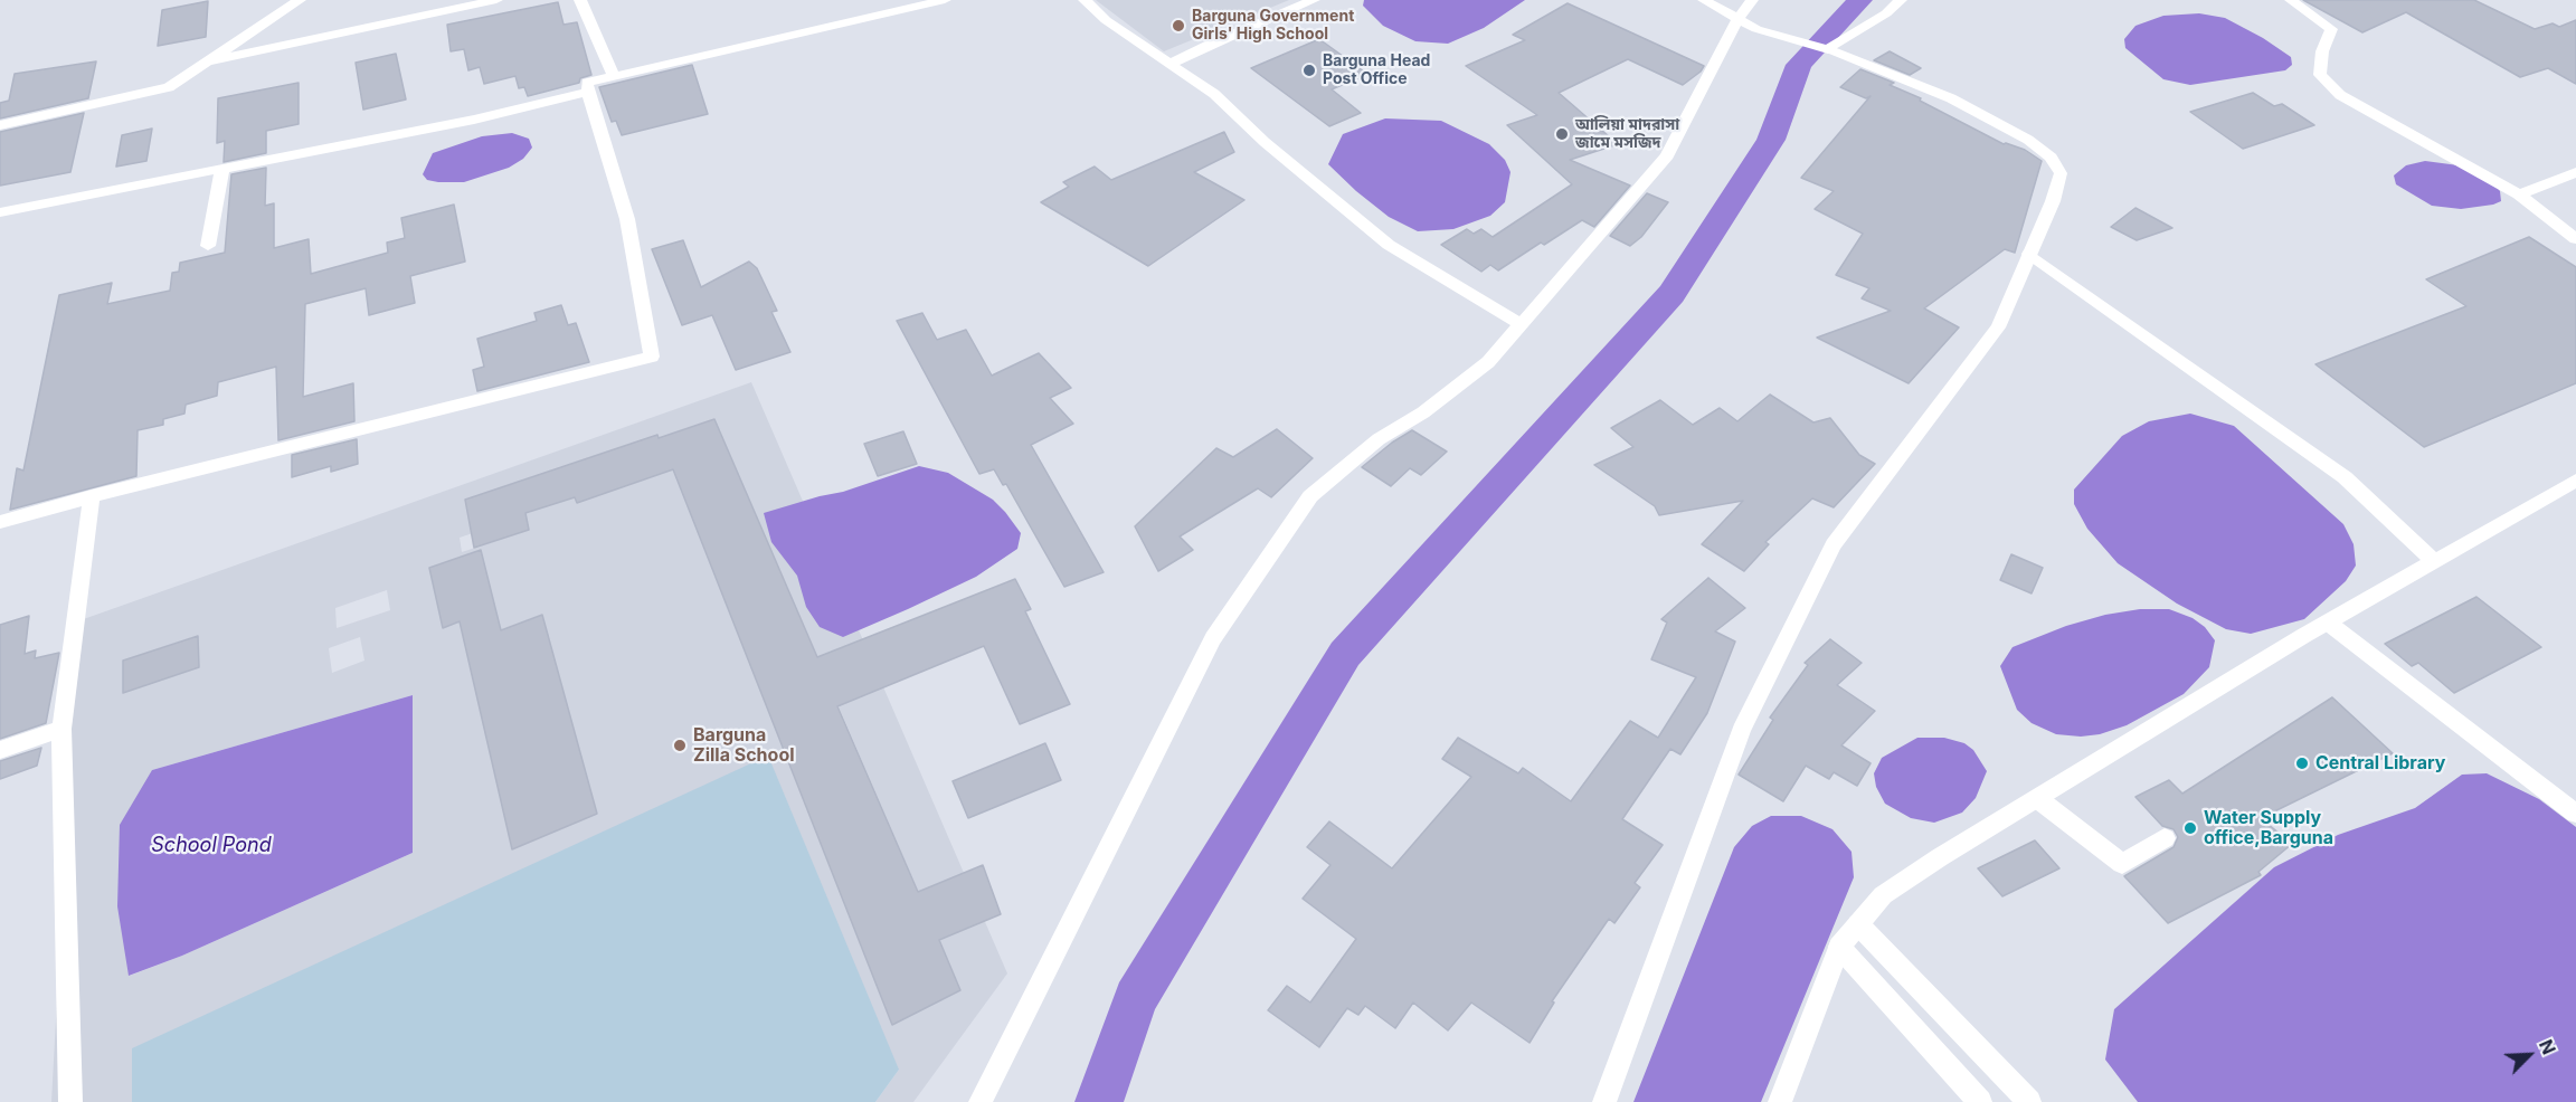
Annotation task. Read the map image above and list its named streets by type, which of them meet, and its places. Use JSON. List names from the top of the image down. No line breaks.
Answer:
{"water":["School Pond"],"places":["Barguna Government Girls' High School","Barguna Head Post Office","আলিয়া মাদরাসা জামে মসজিদ","Barguna Zilla School","Central Library","Water Supply office,Barguna"],"north":"top right"}
